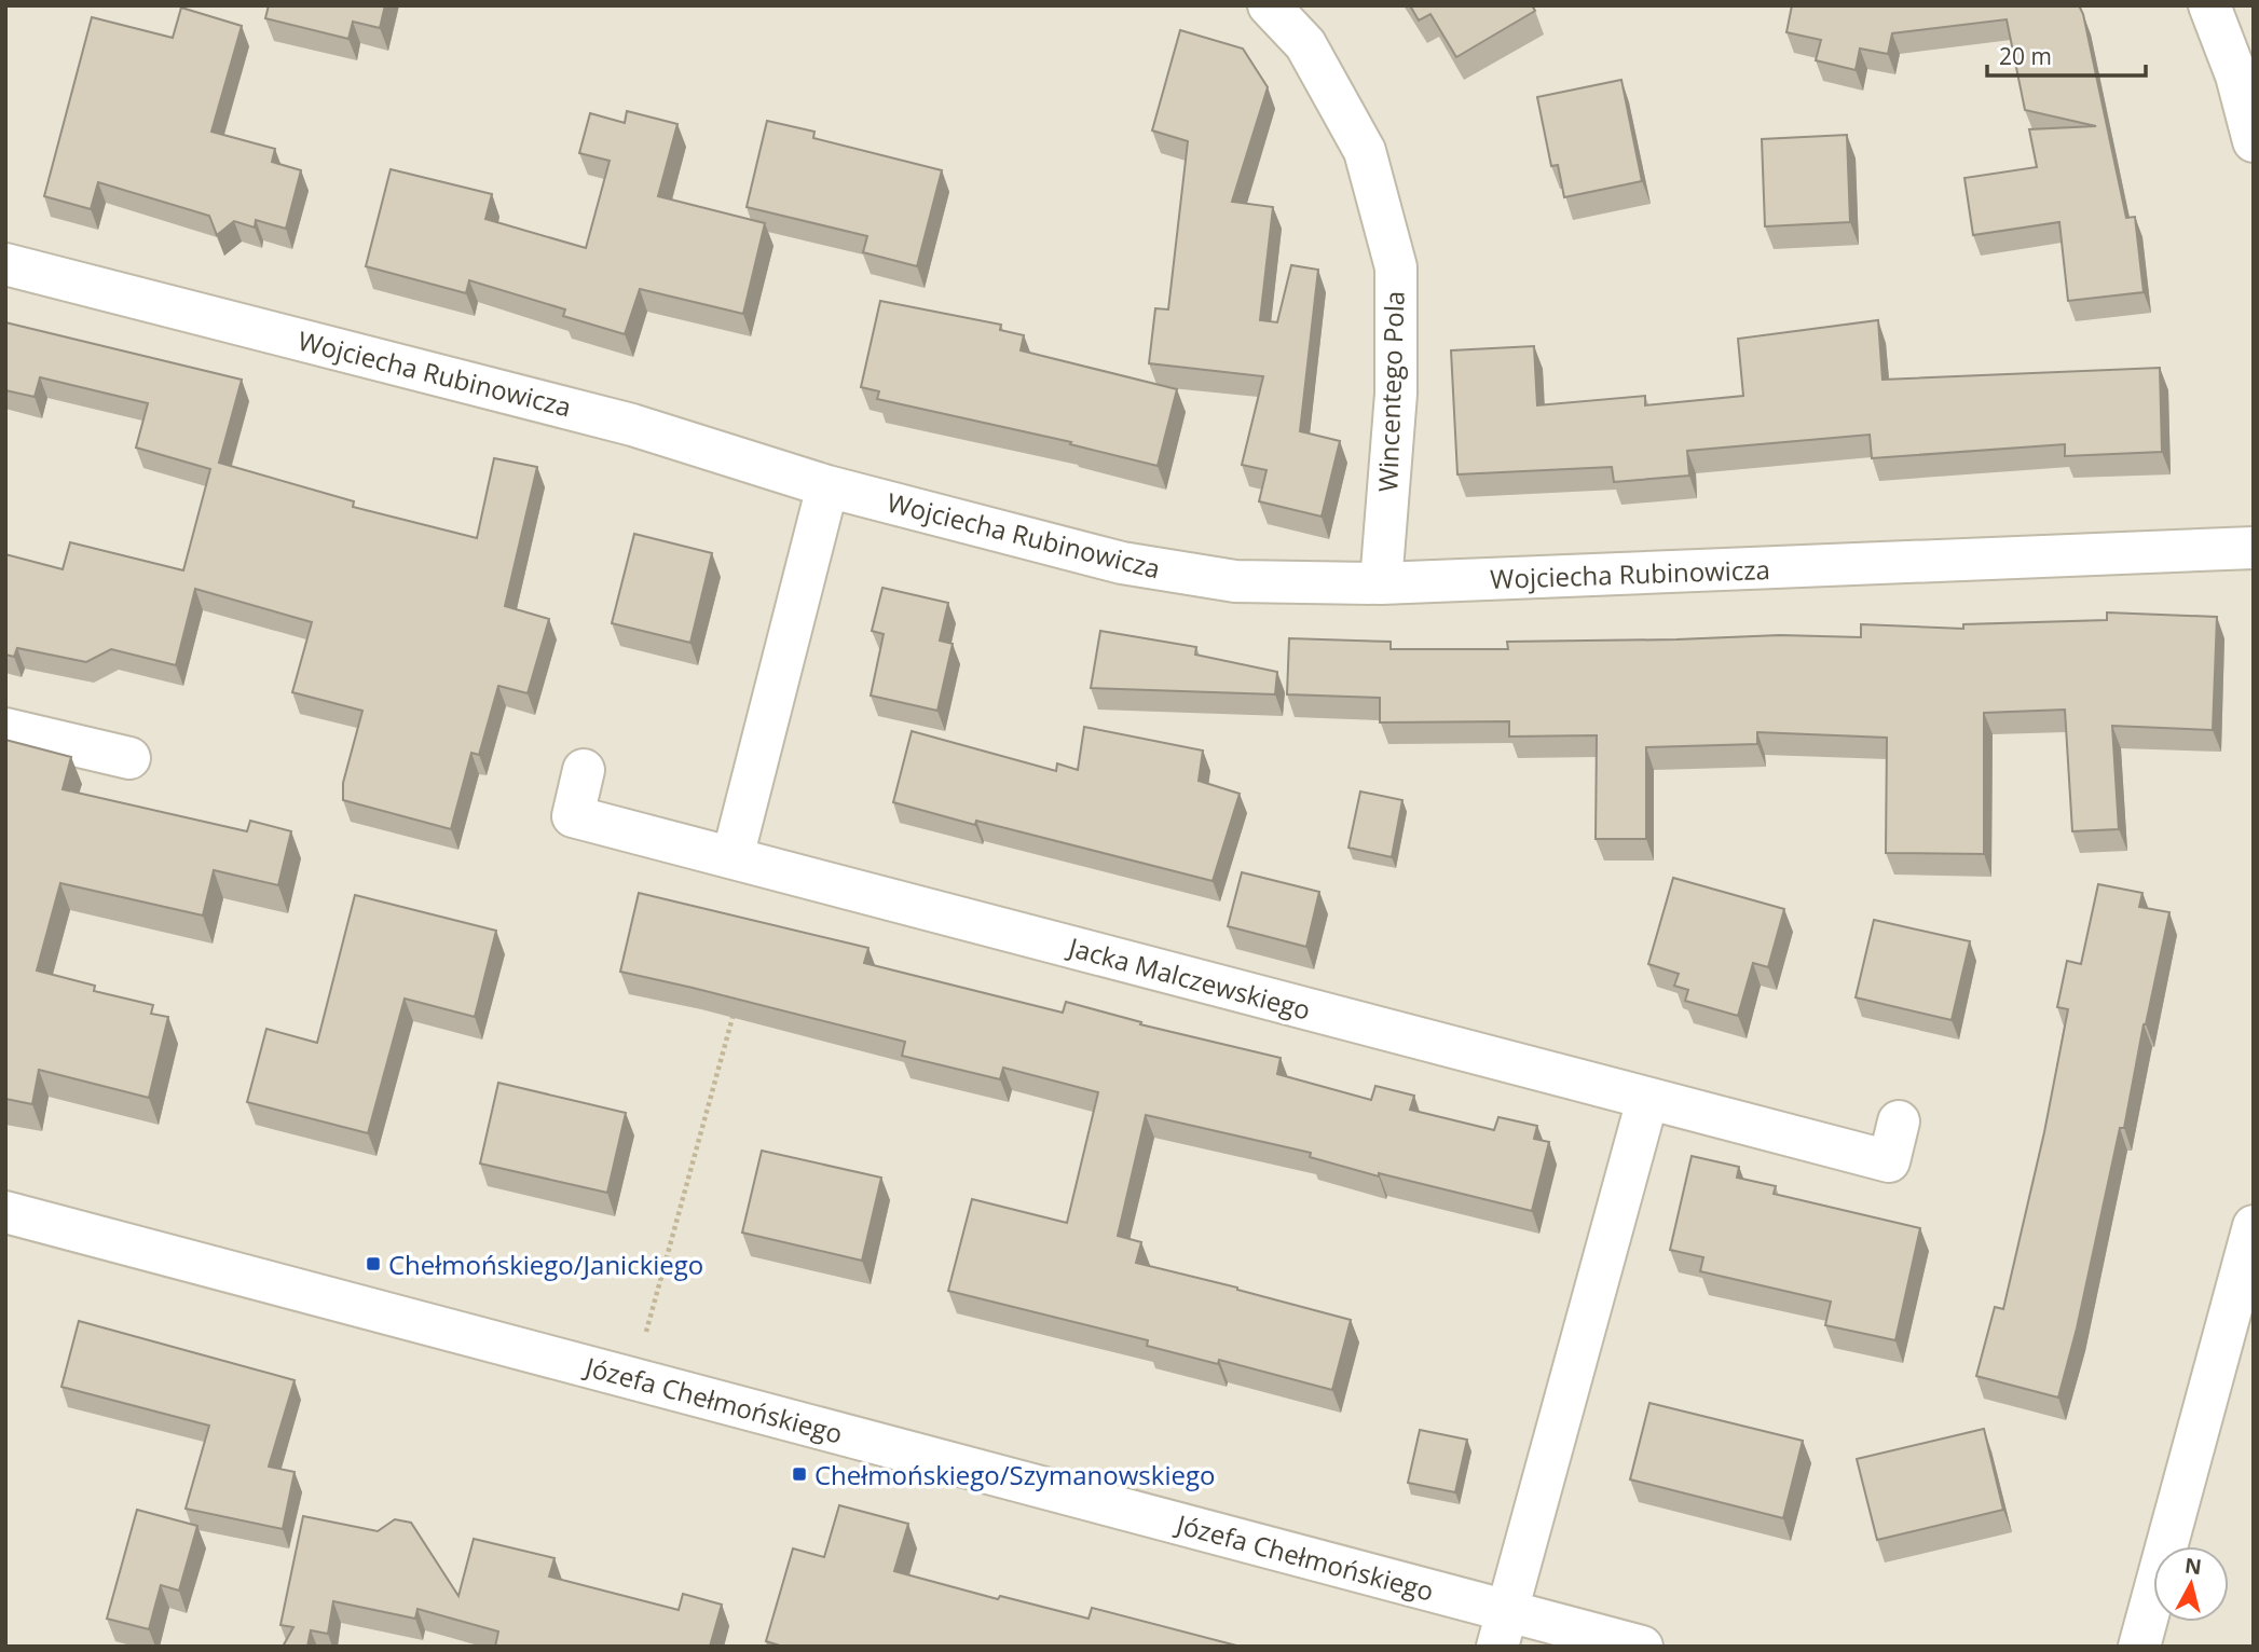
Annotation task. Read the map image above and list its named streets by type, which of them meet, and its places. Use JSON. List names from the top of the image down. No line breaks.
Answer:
{"streets":{"street":["Wojciecha Rubinowicza","Wincentego Pola","Jacka Malczewskiego","Józefa Chełmońskiego"]},"crossings":[["Wojciecha Rubinowicza","Wincentego Pola"]],"places":{"transit":["Chełmońskiego/Janickiego","Chełmońskiego/Szymanowskiego"]},"scale_bar":"20 m","north":"top"}
